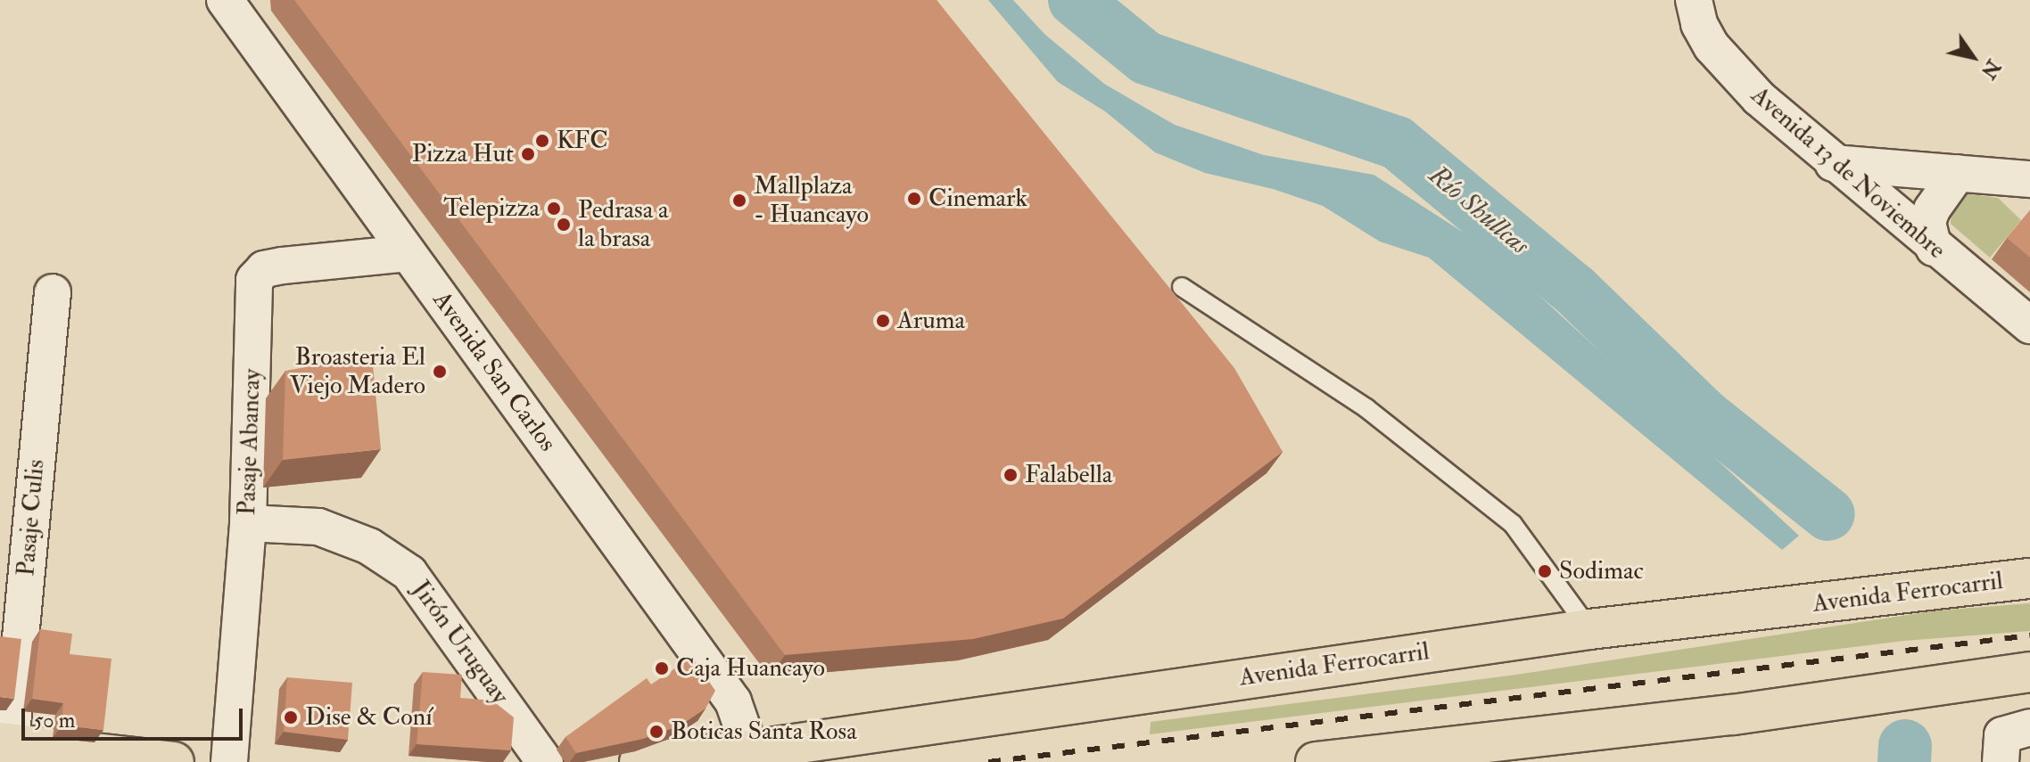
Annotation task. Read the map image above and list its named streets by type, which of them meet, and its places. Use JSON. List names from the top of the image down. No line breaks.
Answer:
{"streets":{"main road":["Avenida Ferrocarril"],"street":["Avenida 13 de Noviembre","Avenida San Carlos","Pasaje Abancay","Pasaje Culis","Jirón Uruguay"]},"crossings":[["Avenida San Carlos","Pasaje Abancay"],["Avenida San Carlos","Avenida Ferrocarril"],["Pasaje Abancay","Jirón Uruguay"]],"water":["Río Shullcas"],"places":["KFC","Pizza Hut","Cinemark","Mallplaza - Huancayo","Telepizza","Pedrasa a la brasa","Aruma","Broasteria El Viejo Madero","Falabella","Sodimac","Caja Huancayo","Dise & Coní","Boticas Santa Rosa"],"scale_bar":"50 m","north":"bottom right"}
